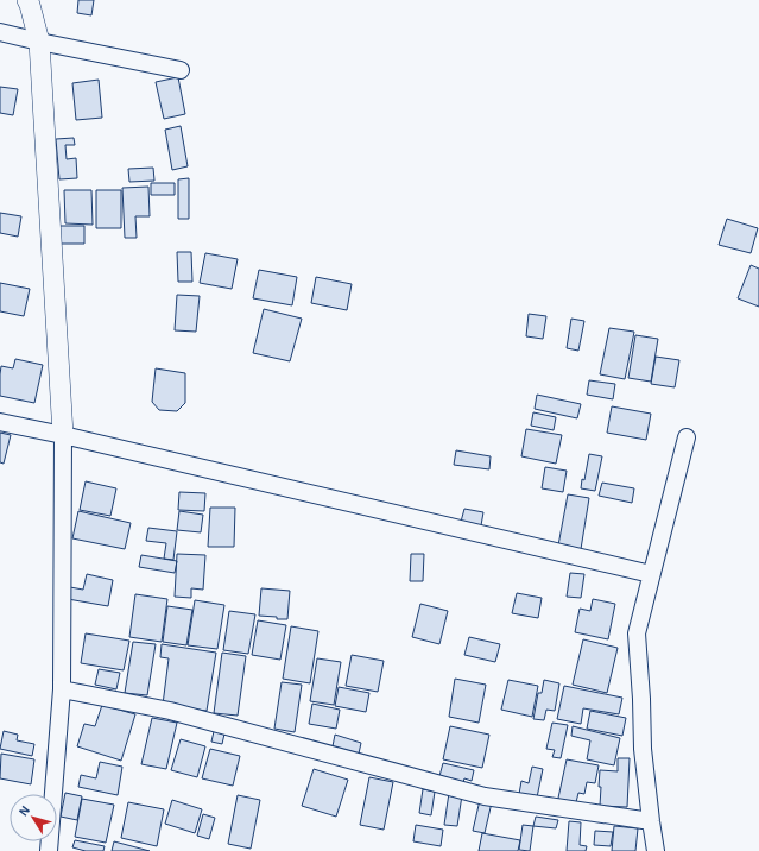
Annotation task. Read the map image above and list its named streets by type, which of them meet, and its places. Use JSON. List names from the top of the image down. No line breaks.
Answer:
{"north":"top left"}
